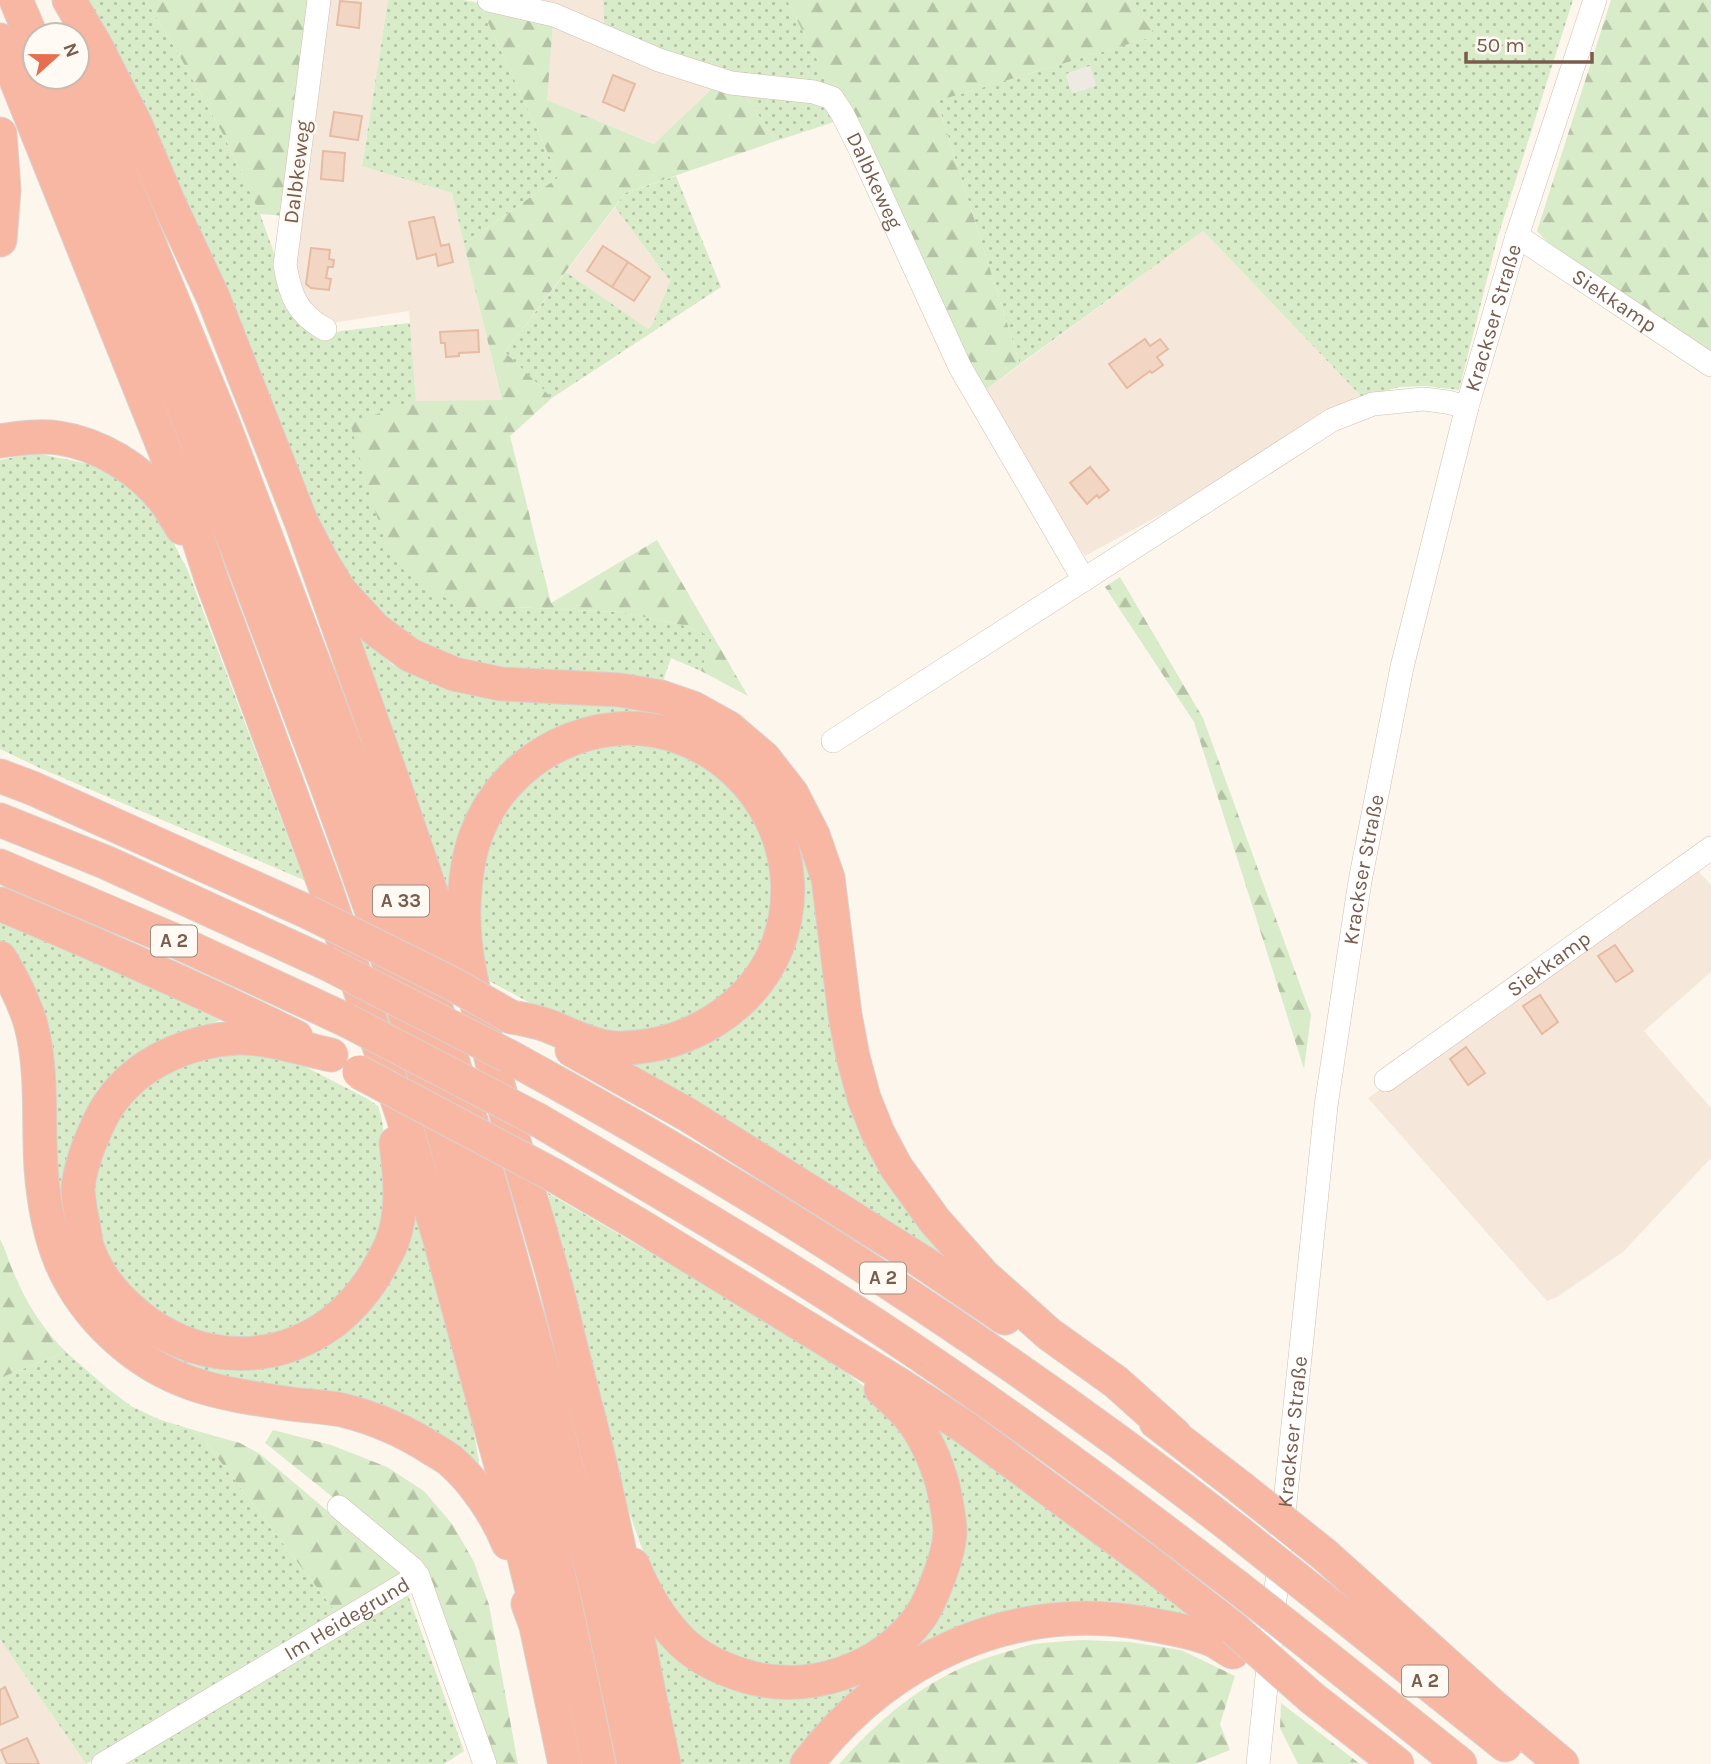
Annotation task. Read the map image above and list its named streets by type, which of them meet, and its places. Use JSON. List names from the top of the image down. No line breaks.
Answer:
{"streets":{"highway":["A 33","A 2"],"street":["Dalbkeweg","Siekkamp","Krackser Straße","Im Heidegrund"]},"crossings":[["Siekkamp","Krackser Straße"]],"scale_bar":"50 m","north":"right"}
